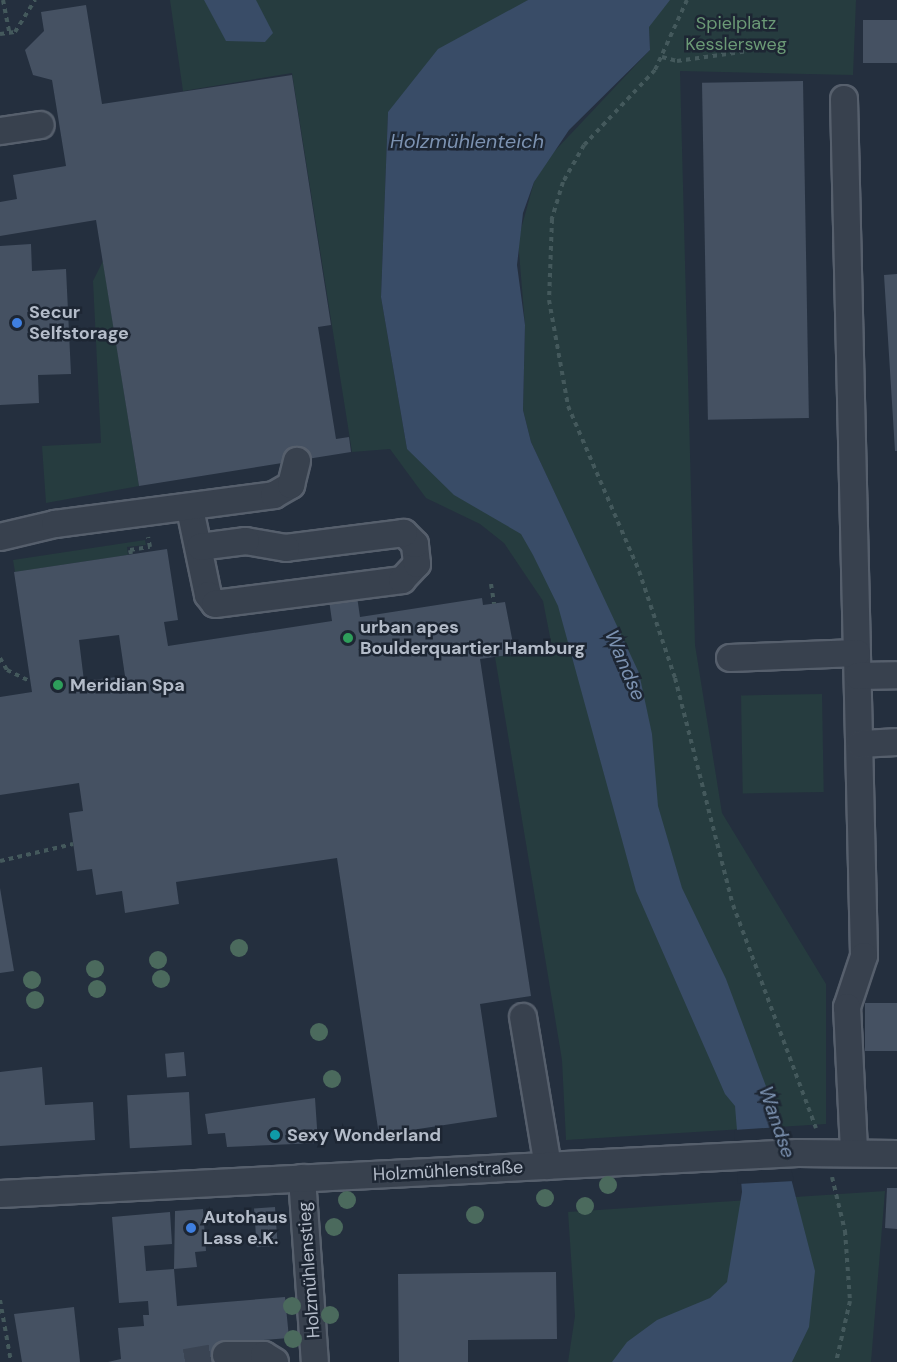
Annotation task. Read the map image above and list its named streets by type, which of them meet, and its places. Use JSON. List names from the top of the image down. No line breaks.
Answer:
{"streets":{"street":["Holzmühlenstraße","Holzmühlenstieg"]},"crossings":[["Holzmühlenstraße","Holzmühlenstieg"]],"water":["Holzmühlenteich","Wandse"],"parks":["Spielplatz Kesslersweg"],"places":["Secur Selfstorage","urban apes Boulderquartier Hamburg","Meridian Spa","Sexy Wonderland","Autohaus Lass e.K."]}
